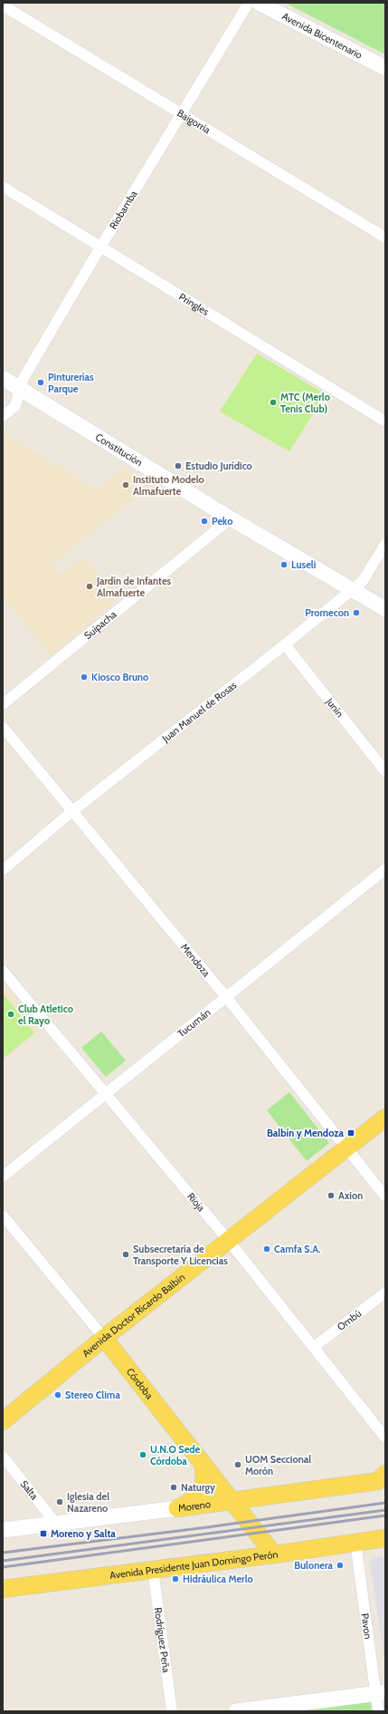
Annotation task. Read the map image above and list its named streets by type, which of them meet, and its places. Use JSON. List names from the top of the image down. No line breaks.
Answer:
{"streets":{"main road":["Avenida Doctor Ricardo Balbín","Córdoba","Moreno","Avenida Presidente Juan Domingo Perón"],"street":["Avenida Bicentenario","Baigorria","Riobamba","Pringles","Constitución","Suipacha","Junín","Juan Manuel de Rosas","Mendoza","Tucumán","Rioja","Ombú","Salta","Pavon","Rodríguez Peña"]},"crossings":[["Baigorria","Riobamba"],["Riobamba","Pringles"],["Riobamba","Constitución"],["Constitución","Suipacha"],["Constitución","Juan Manuel de Rosas"],["Junín","Juan Manuel de Rosas"],["Juan Manuel de Rosas","Mendoza"],["Mendoza","Tucumán"],["Mendoza","Avenida Doctor Ricardo Balbín"],["Tucumán","Rioja"],["Rioja","Avenida Doctor Ricardo Balbín"],["Rioja","Ombú"],["Avenida Doctor Ricardo Balbín","Córdoba"],["Córdoba","Moreno"],["Córdoba","Avenida Presidente Juan Domingo Perón"],["Salta","Moreno"],["Avenida Presidente Juan Domingo Perón","Pavon"],["Avenida Presidente Juan Domingo Perón","Rodríguez Peña"]],"places":{"other":["Pinturerías Parque","MTC (Merlo Tenis Club)","Estudio Jurídico","Instituto Modelo Almafuerte","Peko","Luseli","Jardín de Infantes Almafuerte","Promecon","Kiosco Bruno","Club Atletico el Rayo","Axion","Camfa S.A.","Subsecretaría de Transporte Y Licencias","Stereo Clima","U.N.O Sede Córdoba","UOM Seccional Morón","Naturgy","Iglesia del Nazareno","Bulonera","Hidráulica Merlo"],"transit":["Balbín y Mendoza","Moreno y Salta"]}}
